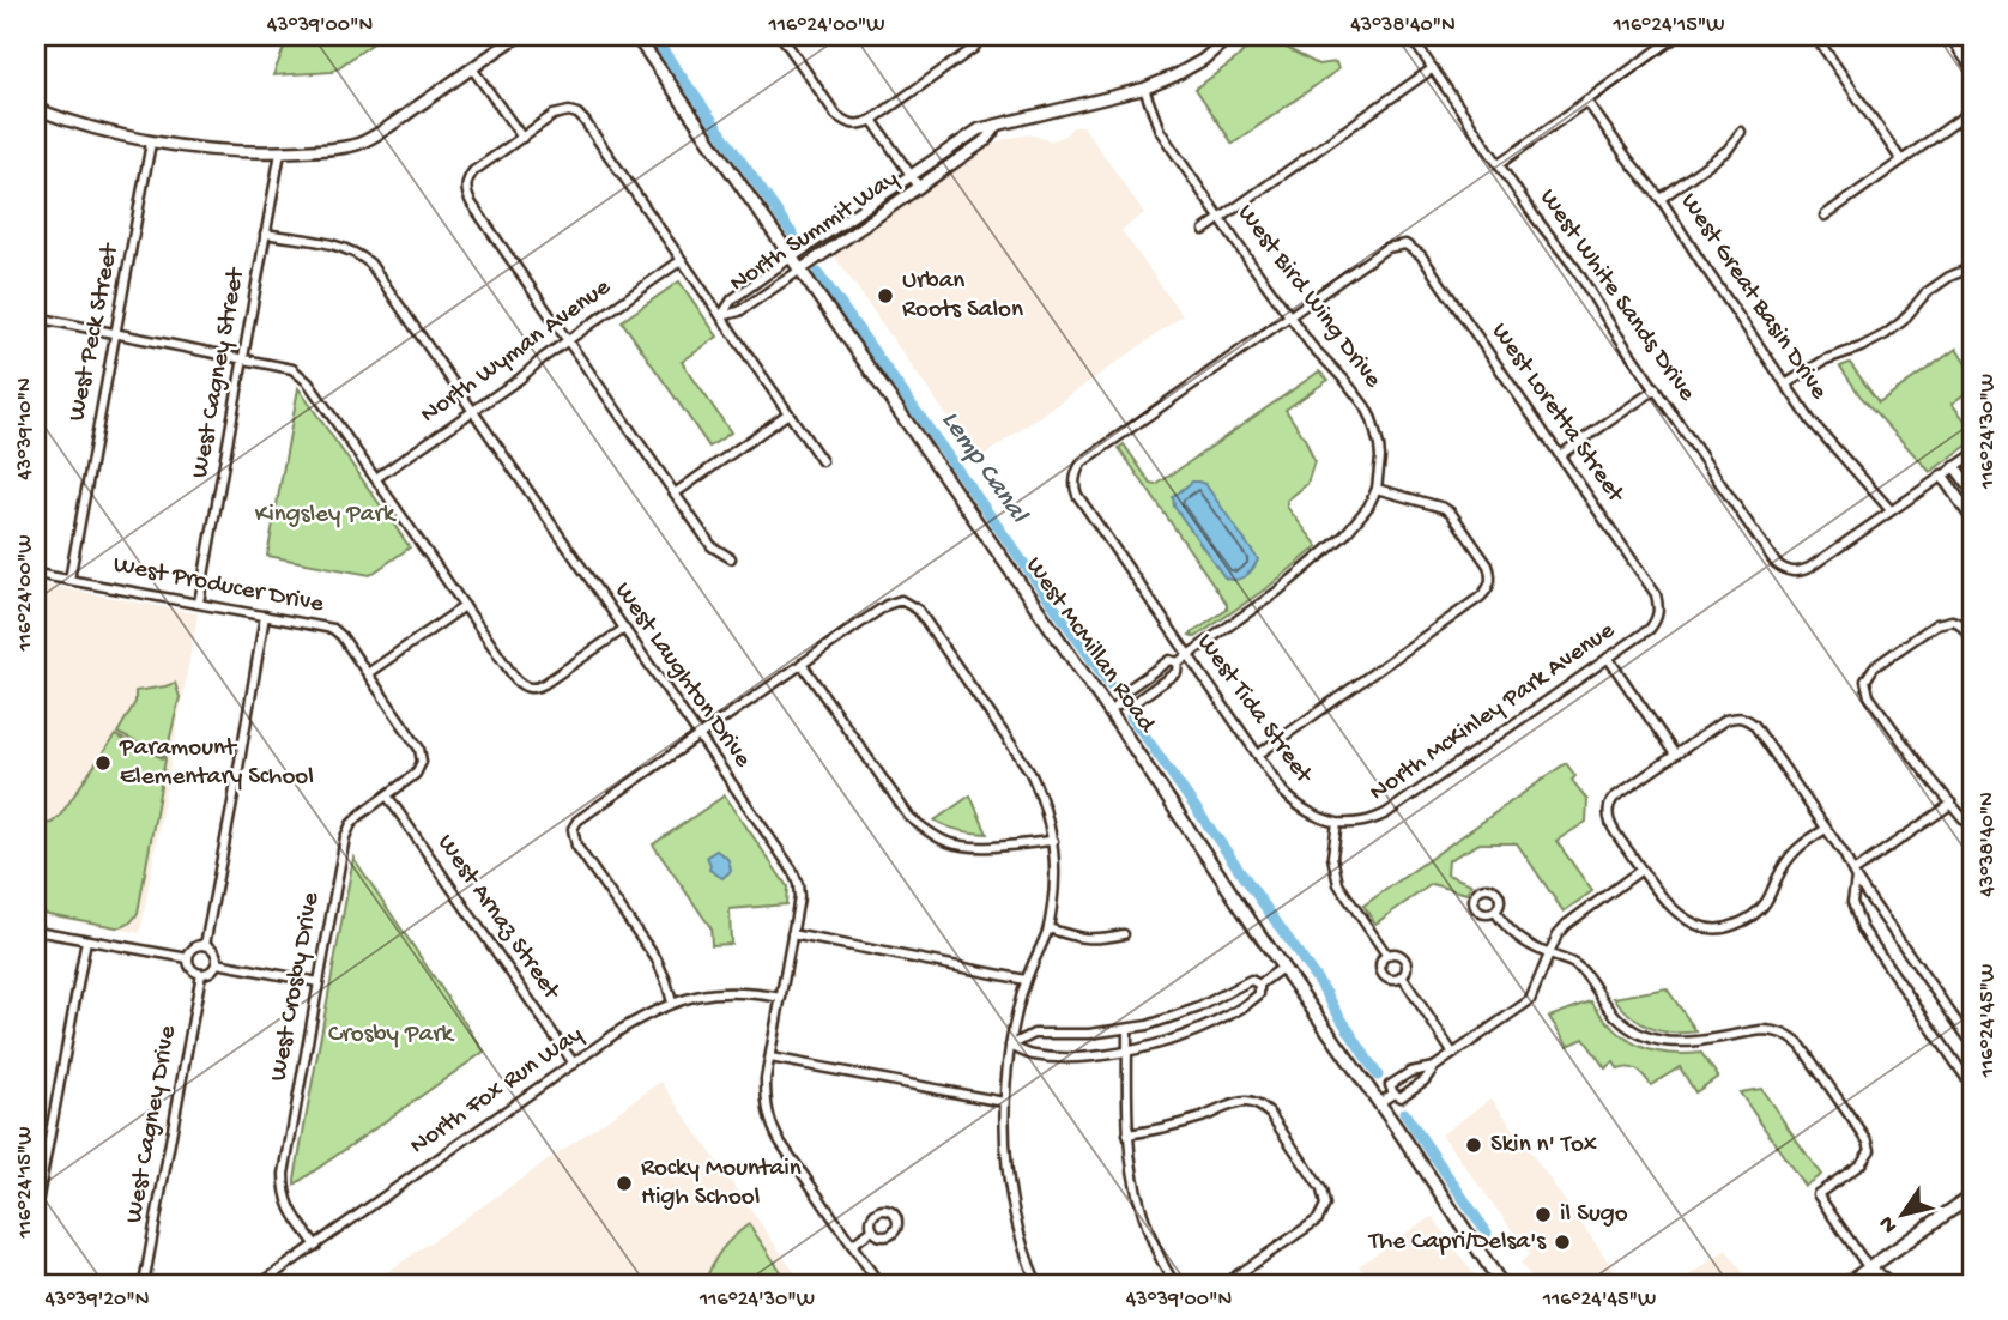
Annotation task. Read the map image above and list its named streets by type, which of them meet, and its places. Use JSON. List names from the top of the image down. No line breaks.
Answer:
{"streets":{"main road":["West McMillan Road"],"street":["North Summit Way","West White Sands Drive","West Bird Wing Drive","West Great Basin Drive","West Peck Street","North Wyman Avenue","West Cagney Street","West Loretta Street","West Producer Drive","West Laughton Drive","West Tida Street","North McKinley Park Avenue","West Arnaz Street","West Crosby Drive","North Fox Run Way","West Cagney Drive"]},"crossings":[["North Summit Way","West Bird Wing Drive"],["North Summit Way","West McMillan Road"],["West White Sands Drive","West Great Basin Drive"],["West Bird Wing Drive","West Loretta Street"],["West Bird Wing Drive","West Tida Street"],["West Peck Street","West Producer Drive"],["North Wyman Avenue","West Laughton Drive"],["West Cagney Street","West Producer Drive"],["West Cagney Street","West Laughton Drive"],["West Loretta Street","West Tida Street"],["West Loretta Street","North McKinley Park Avenue"],["West Producer Drive","West Crosby Drive"],["West Laughton Drive","North Fox Run Way"],["West Tida Street","North McKinley Park Avenue"],["West Arnaz Street","West Crosby Drive"],["West Arnaz Street","North Fox Run Way"],["West Crosby Drive","North Fox Run Way"]],"water":["Lemp Canal"],"parks":["Kingsley Park","Crosby Park"],"places":["Urban Roots Salon","Paramount Elementary School","Skin n' Tox","Rocky Mountain High School","il Sugo","The Capri/Delsa's"],"north":"bottom left","coordinates":["43°39'00\"N","116°24'00\"W","43°38'40\"N","116°24'15\"W","43°39'10\"N","116°24'30\"W","116°24'45\"W","43°39'20\"N"]}
